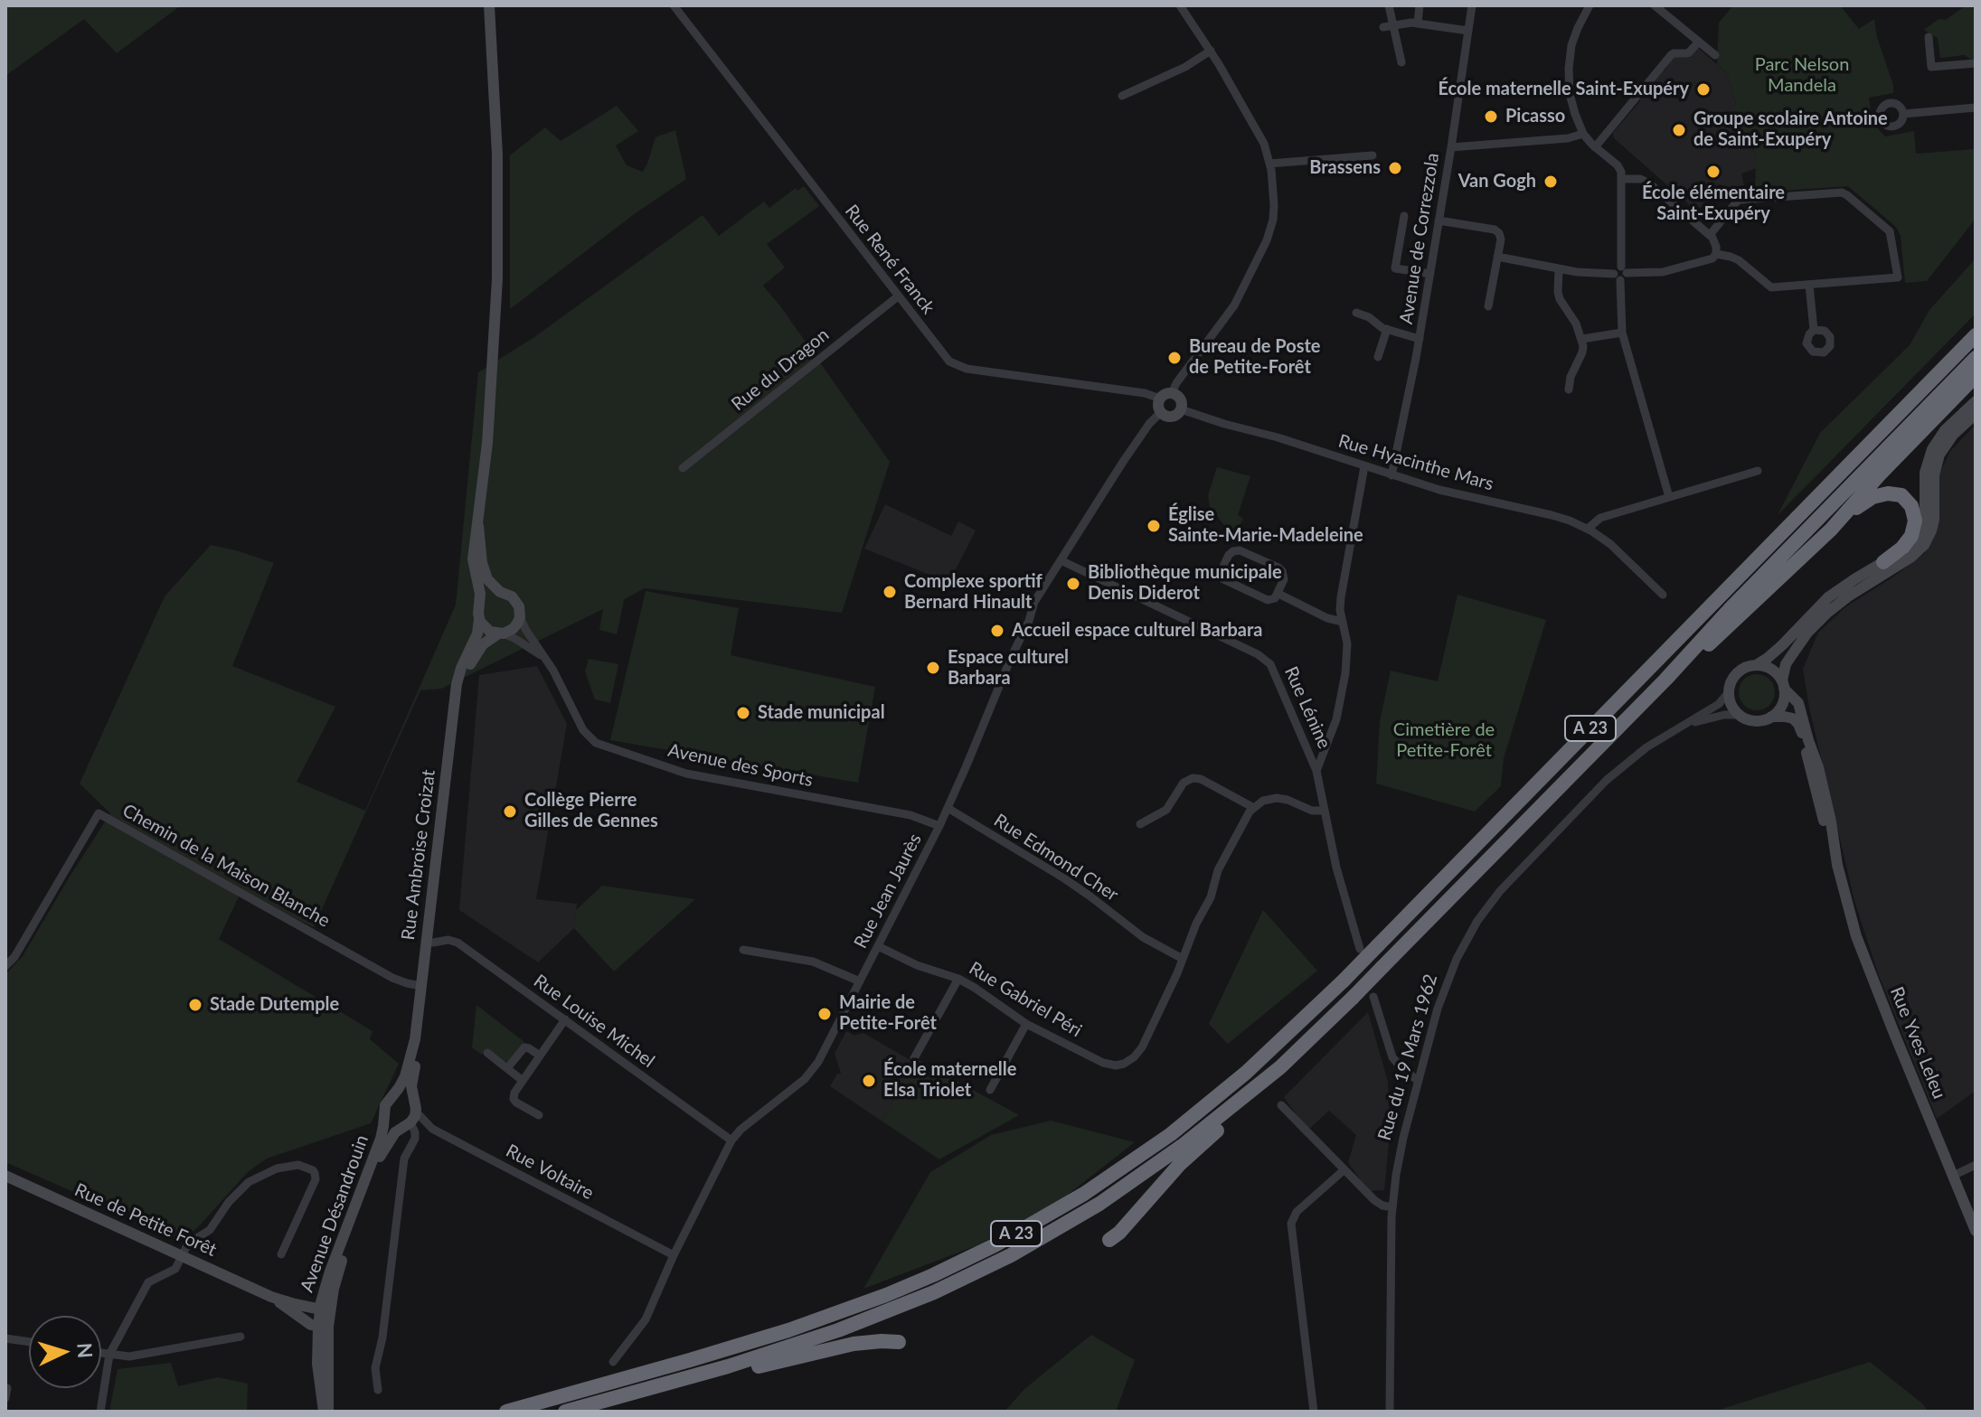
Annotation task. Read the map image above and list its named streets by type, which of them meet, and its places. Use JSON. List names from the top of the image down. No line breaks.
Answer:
{"streets":{"highway":["A 23"],"main road":["Rue Ambroise Croizat","Rue Yves Leleu","Avenue Désandrouin","Rue de Petite Forêt"],"street":["Avenue de Correzzola","Rue René Franck","Rue du Dragon","Rue Hyacinthe Mars","Rue Lénine","Avenue des Sports","Rue Edmond Cher","Chemin de la Maison Blanche","Rue Jean Jaurès","Rue Gabriel Péri","Rue Louise Michel","Rue du 19 Mars 1962","Rue Voltaire"]},"crossings":[["Avenue de Correzzola","Rue Hyacinthe Mars"],["Rue René Franck","Rue du Dragon"],["Rue René Franck","Rue Hyacinthe Mars"],["Rue René Franck","Rue Jean Jaurès"],["Rue Hyacinthe Mars","Rue Jean Jaurès"],["Rue Lénine","Rue Jean Jaurès"],["Avenue des Sports","Rue Ambroise Croizat"],["Avenue des Sports","Rue Jean Jaurès"],["Rue Ambroise Croizat","Chemin de la Maison Blanche"],["Rue Ambroise Croizat","Rue Louise Michel"],["Rue Ambroise Croizat","Rue Voltaire"],["Rue Ambroise Croizat","Avenue Désandrouin"],["Rue Edmond Cher","Rue Jean Jaurès"],["Rue Edmond Cher","Rue Gabriel Péri"],["Rue Jean Jaurès","Rue Gabriel Péri"],["Rue Jean Jaurès","Rue Louise Michel"],["Rue Jean Jaurès","Rue Voltaire"],["Rue Yves Leleu","Rue du 19 Mars 1962"],["Rue Voltaire","Avenue Désandrouin"],["Avenue Désandrouin","Rue de Petite Forêt"]],"parks":["Parc Nelson Mandela","Cimetière de Petite-Forêt"],"places":["École maternelle Saint-Exupéry","Picasso","Groupe scolaire Antoine de Saint-Exupéry","Brassens","École élémentaire Saint-Exupéry","Van Gogh","Bureau de Poste de Petite-Forêt","Église Sainte-Marie-Madeleine","Bibliothèque municipale Denis Diderot","Complexe sportif Bernard Hinault","Accueil espace culturel Barbara","Espace culturel Barbara","Stade municipal","Collège Pierre Gilles de Gennes","Stade Dutemple","Mairie de Petite-Forêt","École maternelle Elsa Triolet"],"north":"right"}
